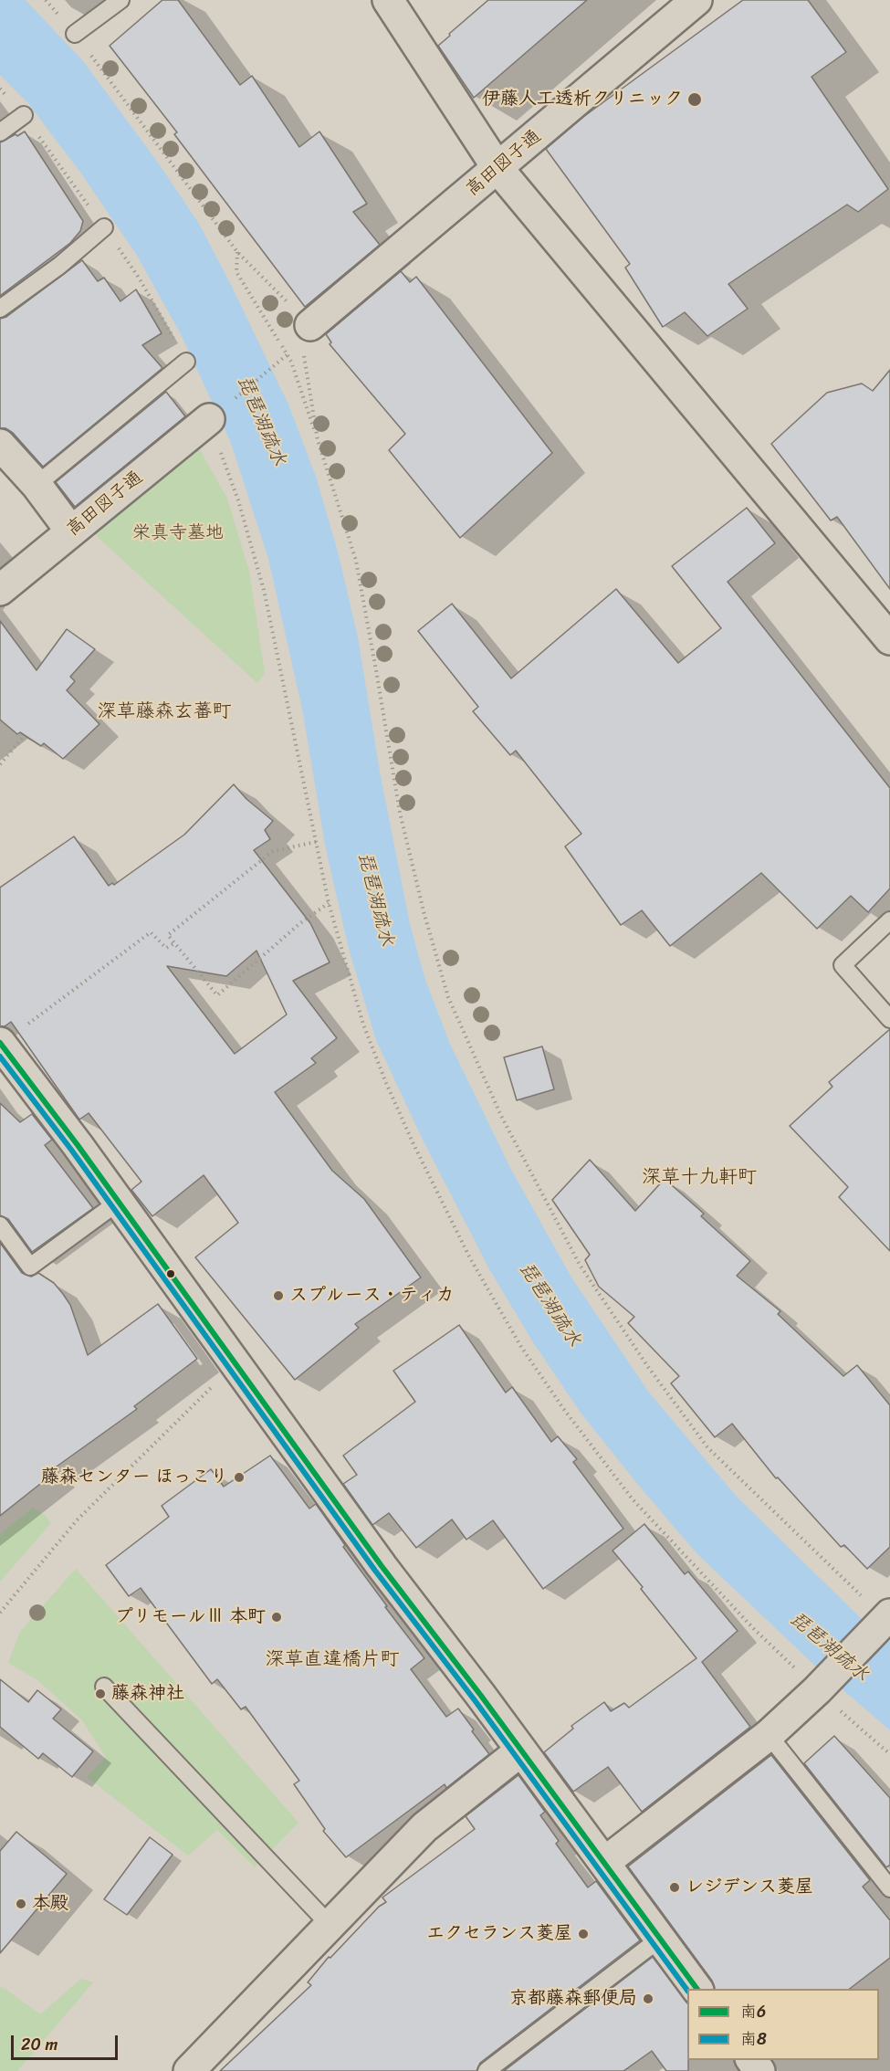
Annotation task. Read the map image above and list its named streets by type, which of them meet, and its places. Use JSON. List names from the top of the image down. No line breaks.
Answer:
{"streets":{"street":["高田図子通"]},"districts":["深草藤森玄蕃町","深草十九軒町","深草直違橋片町"],"water":["琵琶湖疏水"],"parks":["栄真寺墓地"],"places":["伊藤人工透析クリニック","スプルース・ティカ","藤森センター ほっこり","プリモールⅢ 本町","藤森神社","レジデンス菱屋","本殿","エクセランス菱屋","京都藤森郵便局"],"lines":["transit line 南6","transit line 南8"],"legend":["南6","南8"],"scale_bar":"20 m"}
